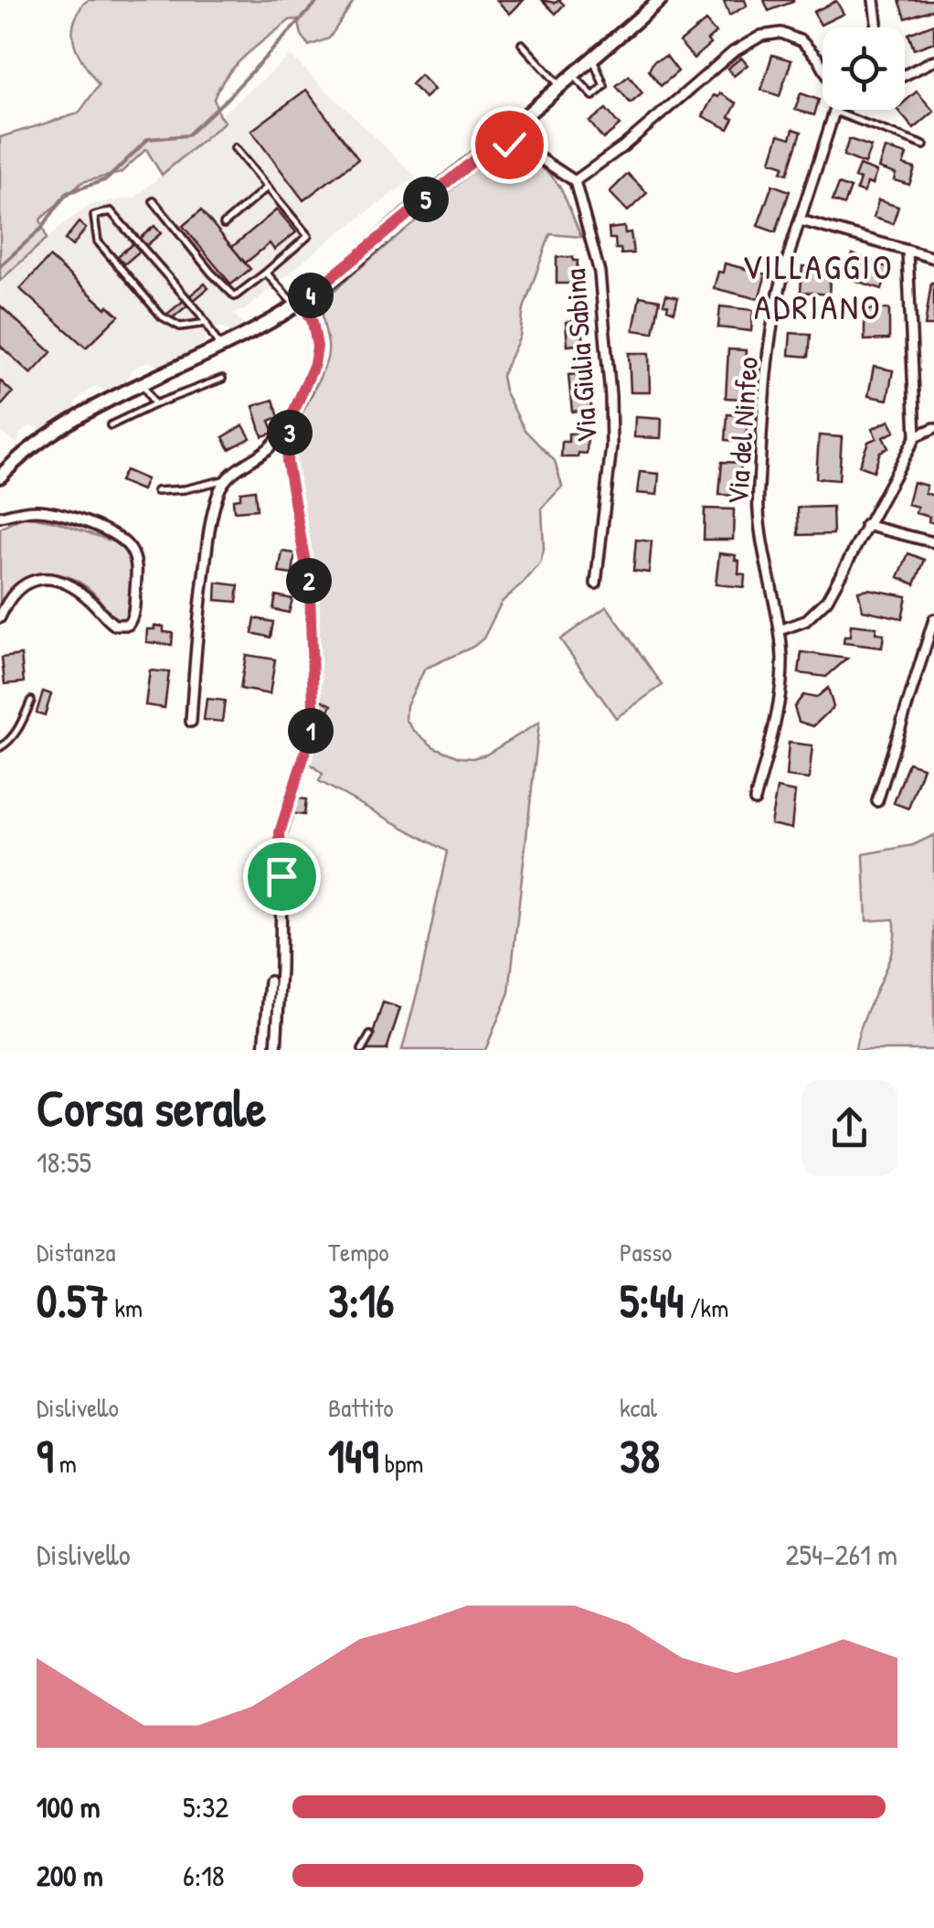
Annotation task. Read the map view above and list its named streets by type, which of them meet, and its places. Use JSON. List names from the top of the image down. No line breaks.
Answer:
{"streets":{"street":["Via Giulia Sabina","Via del Ninfeo"]},"districts":["VILLAGGIO ADRIANO"],"page":{"pins":["5","4","3","2","1"],"heading":["Corsa serale","18:55"],"stats":[["Distanza","0.57 km"],["Tempo","3:16"],["Passo","5:44 /km"],["Dislivello","9 m"],["Battito","149 bpm"],["kcal","38"]],"chart":["Dislivello","254–261 m"],"list":[{"name":"100 m","note":"5:32"},{"name":"200 m","note":"6:18"}]}}
